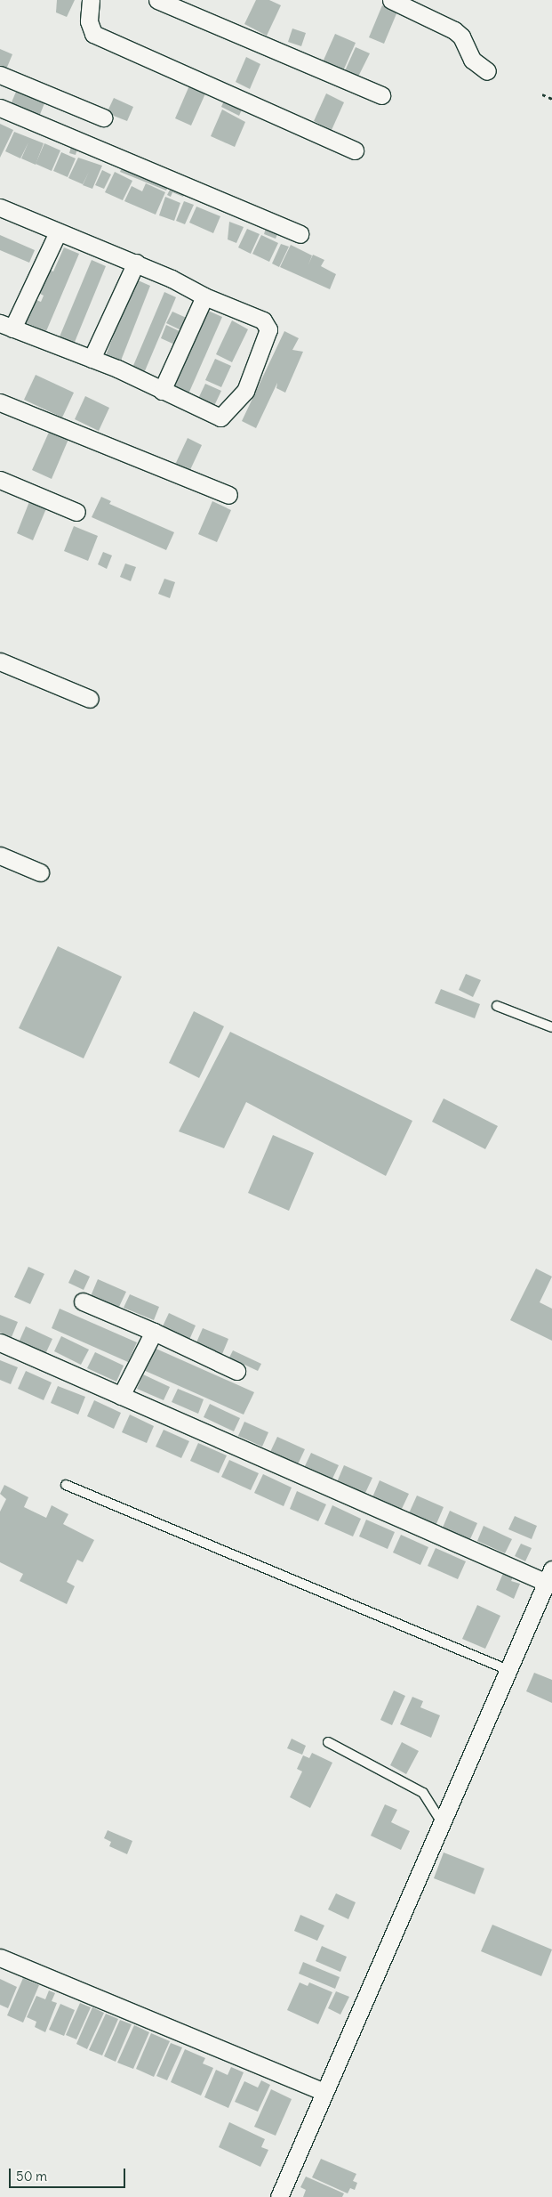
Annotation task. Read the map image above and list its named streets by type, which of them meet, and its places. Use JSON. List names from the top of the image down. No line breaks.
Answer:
{"scale_bar":"50 m"}
